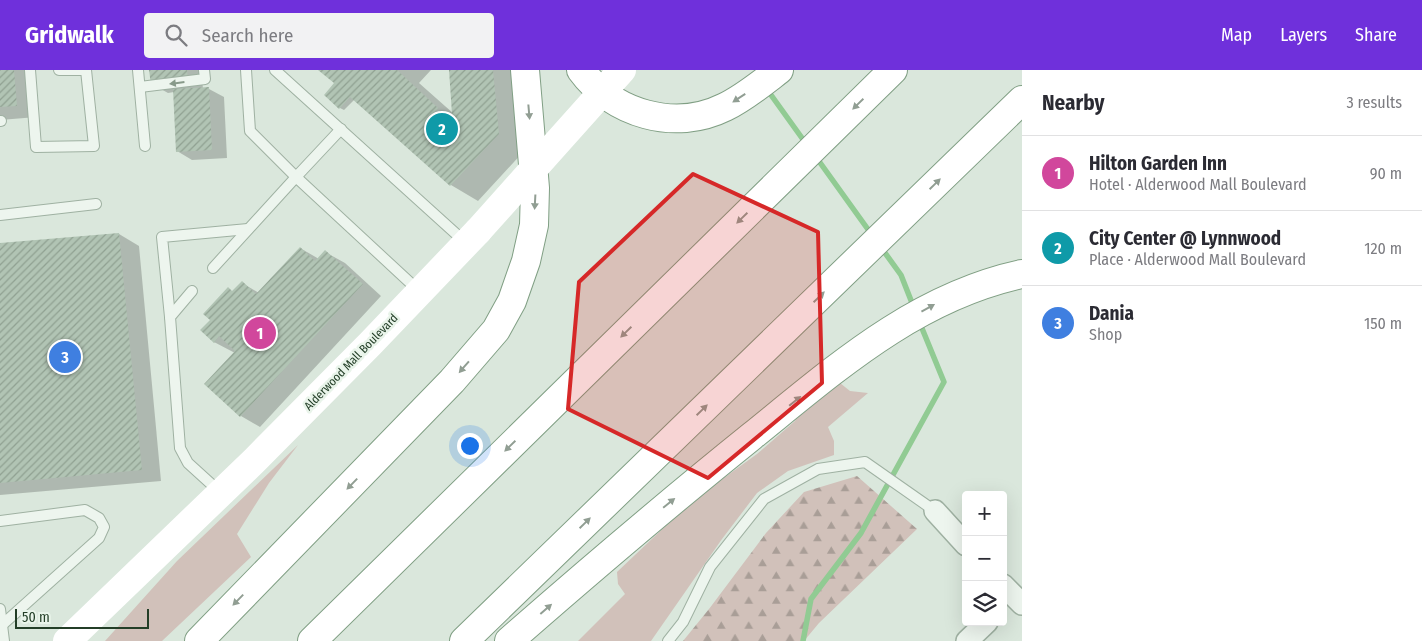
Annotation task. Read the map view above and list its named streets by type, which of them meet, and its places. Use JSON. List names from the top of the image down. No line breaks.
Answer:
{"streets":{"main road":["Alderwood Mall Boulevard"]},"scale_bar":"50 m","page":{"header":"Gridwalk","search":"Search here","nav":["Map","Layers","Share"],"heading":["Nearby","3 results"],"pins":["2","1","3"],"list":[{"mark":"1","name":"Hilton Garden Inn","note":"Hotel · Alderwood Mall Boulevard","value":"90 m"},{"mark":"2","name":"City Center @ Lynnwood","note":"Place · Alderwood Mall Boulevard","value":"120 m"},{"mark":"3","name":"Dania","note":"Shop","value":"150 m"}],"map_buttons":["+","−"],"scale":"50 m"}}
